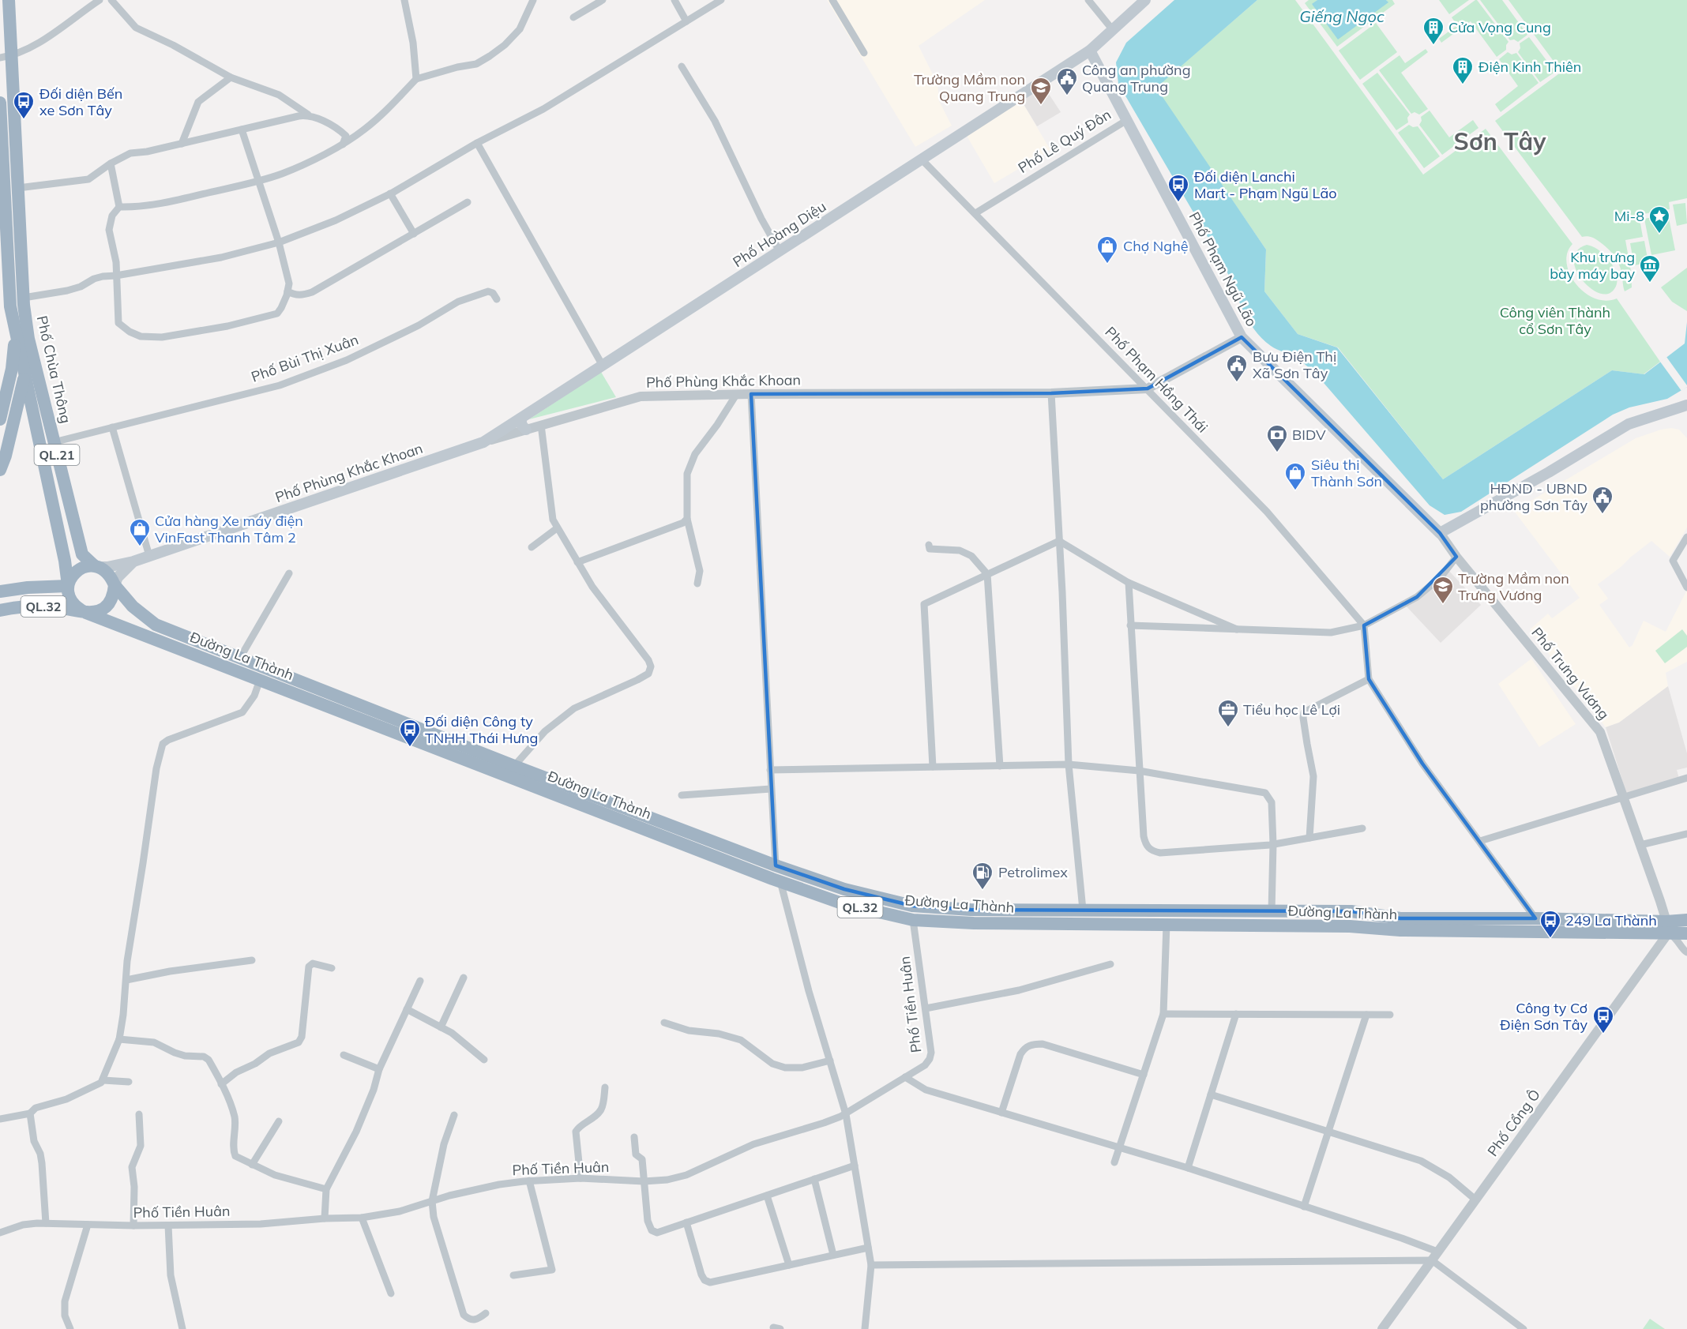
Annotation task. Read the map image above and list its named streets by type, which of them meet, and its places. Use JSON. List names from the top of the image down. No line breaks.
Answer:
{"streets":{"highway":["Phố Chùa Thông","QL.21","QL.32","Đường La Thành"],"main road":["Phố Lê Quý Đôn","Phố Hoàng Diệu","Phố Phạm Ngũ Lão","Phố Phùng Khắc Khoan"],"street":["Phố Bùi Thị Xuân","Phố Phạm Hồng Thái","Phố Trưng Vương","Phố Tiền Huân","Phố Cổng Ô"]},"crossings":[["Phố Lê Quý Đôn","Phố Hoàng Diệu"],["Phố Lê Quý Đôn","Phố Phạm Ngũ Lão"],["Phố Lê Quý Đôn","Phố Phạm Hồng Thái"],["Phố Hoàng Diệu","Phố Phạm Hồng Thái"],["Phố Hoàng Diệu","Phố Phùng Khắc Khoan"],["Phố Phạm Ngũ Lão","Phố Phùng Khắc Khoan"],["Phố Phạm Ngũ Lão","Phố Trưng Vương"],["Phố Bùi Thị Xuân","Phố Chùa Thông"],["Phố Chùa Thông","Phố Phùng Khắc Khoan"],["Phố Chùa Thông","QL.32"],["Phố Chùa Thông","Đường La Thành"],["Phố Phạm Hồng Thái","Phố Phùng Khắc Khoan"],["Phố Phùng Khắc Khoan","QL.32"],["Phố Phùng Khắc Khoan","Đường La Thành"],["QL.32","Đường La Thành"],["Đường La Thành","Phố Trưng Vương"],["Đường La Thành","Phố Tiền Huân"],["Đường La Thành","Phố Cổng Ô"],["Phố Trưng Vương","Phố Cổng Ô"]],"districts":["Sơn Tây"],"water":["Giếng Ngọc"],"parks":["Công viên Thành cổ Sơn Tây"],"places":{"building":["Cửa Vọng Cung","Điện Kinh Thiên"],"public building":["Công an phường Quang Trung","Bưu Điện Thị Xã Sơn Tây","HĐND - UBND phường Sơn Tây"],"school or university":["Trường Mầm non Quang Trung","Trường Mầm non Trưng Vương"],"bus stop":["Đối diện Bến xe Sơn Tây","Đối diện Lanchi Mart - Phạm Ngũ Lão","Đối diện Công ty TNHH Thái Hưng","249 La Thành","Công ty Cơ Điện Sơn Tây"],"place":["Mi-8"],"shop":["Chợ Nghệ","Siêu thị Thành Sơn","Cửa hàng Xe máy điện VinFast Thanh Tâm 2"],"museum":["Khu trưng bày máy bay"],"bank":["BIDV"],"office":["Tiểu học Lê Lợi"],"fuel station":["Petrolimex"]}}
